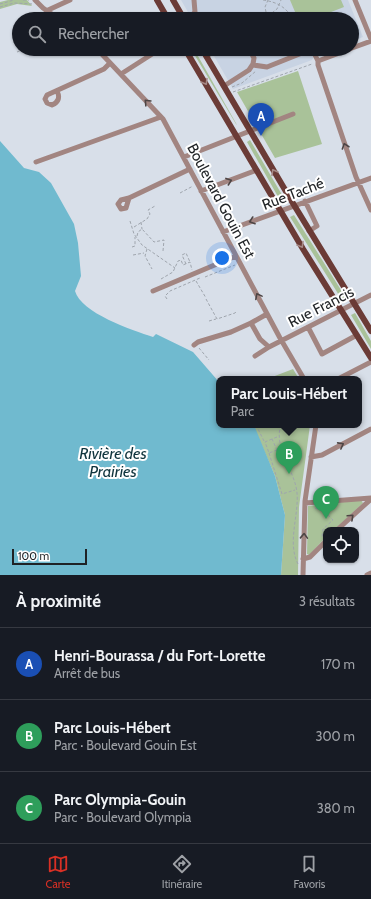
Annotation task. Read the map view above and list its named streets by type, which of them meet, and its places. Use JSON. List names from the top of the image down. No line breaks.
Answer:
{"streets":{"street":["Rue Taché","Boulevard Gouin Est","Rue Francis"]},"crossings":[["Rue Taché","Boulevard Gouin Est"],["Boulevard Gouin Est","Rue Francis"]],"one_way":["Rue Taché"],"water":["Rivière des Prairies"],"scale_bar":"100 m","page":{"search":"Rechercher","pins":["A","B","C"],"popup":["Parc Louis-Hébert","Parc"],"scale":"100 m","heading":["À proximité","3 résultats"],"list":[{"mark":"A","name":"Henri-Bourassa / du Fort-Lorette","note":"Arrêt de bus","value":"170 m"},{"mark":"B","name":"Parc Louis-Hébert","note":"Parc · Boulevard Gouin Est","value":"300 m"},{"mark":"C","name":"Parc Olympia-Gouin","note":"Parc · Boulevard Olympia","value":"380 m"}],"nav":["Carte","Itinéraire","Favoris"]}}
